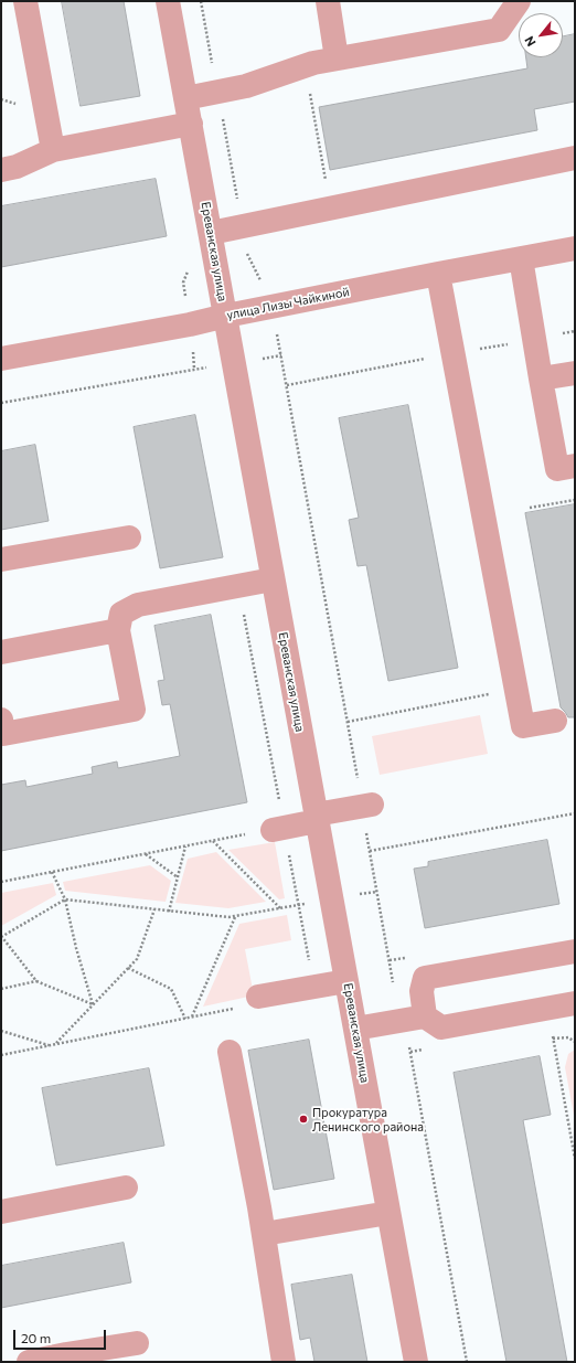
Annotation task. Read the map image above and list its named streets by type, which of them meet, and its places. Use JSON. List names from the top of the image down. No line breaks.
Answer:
{"streets":{"street":["Ереванская улица","улица Лизы Чайкиной"]},"crossings":[["Ереванская улица","улица Лизы Чайкиной"]],"places":["Прокуратура Ленинского района"],"scale_bar":"20 m","north":"bottom left"}
